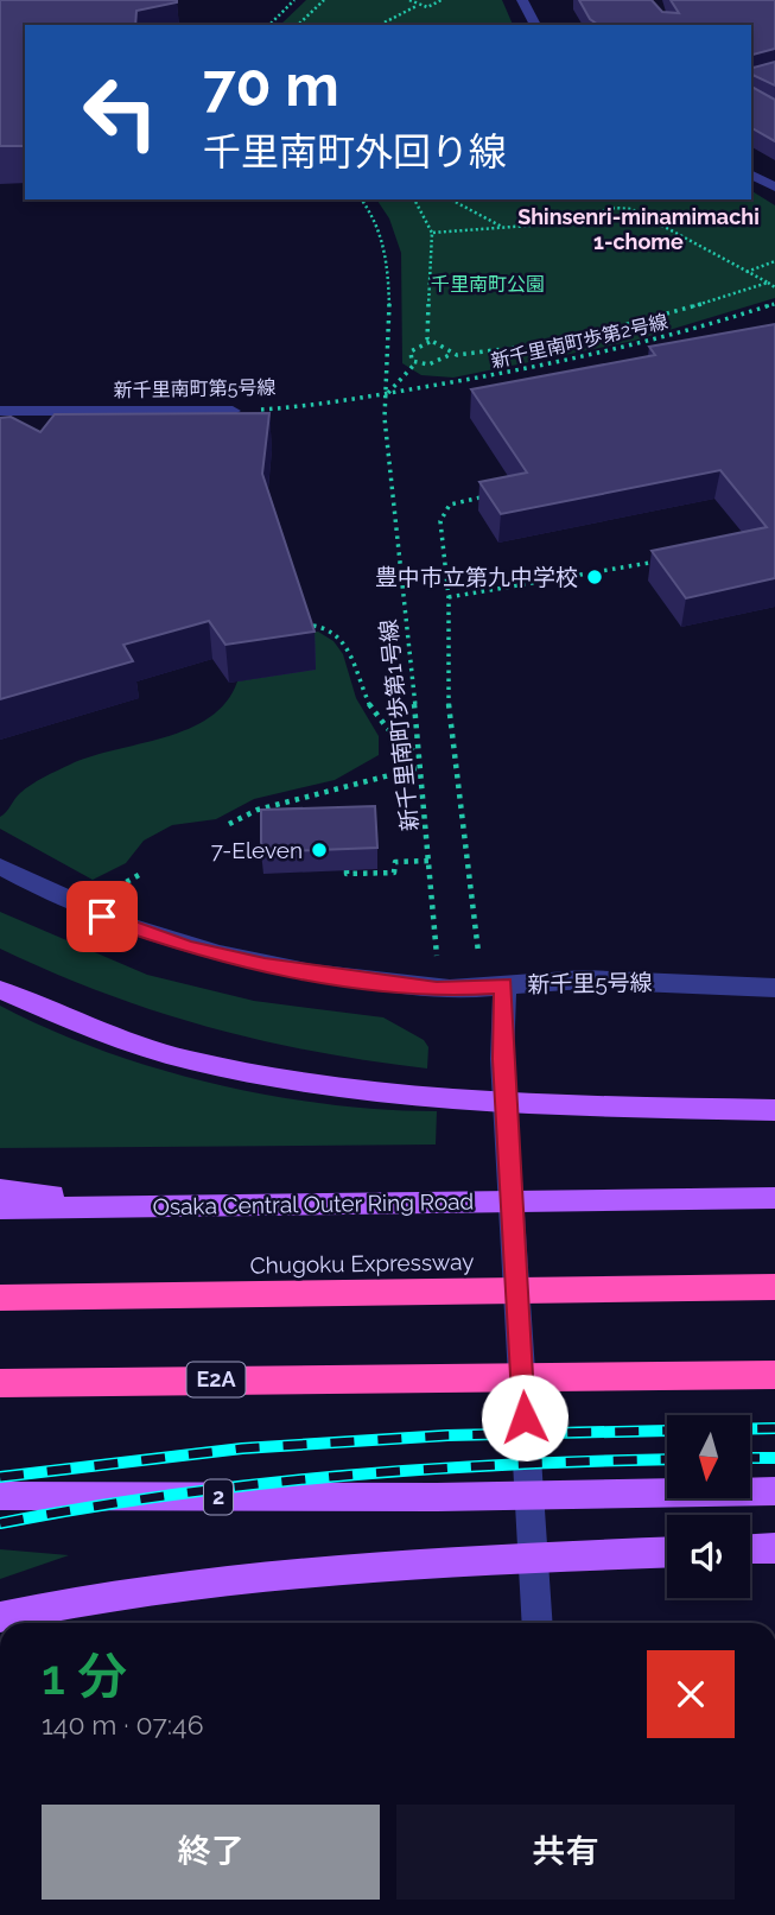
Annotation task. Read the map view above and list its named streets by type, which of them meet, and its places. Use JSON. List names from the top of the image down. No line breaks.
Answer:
{"streets":{"highway":["Chugoku Expressway","E2A"],"main road":["Osaka Central Outer Ring Road","2"],"street":["新千里南町第5号線","新千里5号線"],"path":["新千里南町歩第2号線","新千里南町歩第1号線"]},"crossings":[["新千里南町歩第2号線","新千里南町第5号線"],["新千里南町歩第2号線","新千里南町歩第1号線"],["新千里南町第5号線","新千里南町歩第1号線"]],"districts":["Shinsenri-minamimachi 1-chome"],"parks":["千里南町公園"],"places":["豊中市立第九中学校","7-Eleven"],"north":"bottom","page":{"turn":["70 m","千里南町外回り線"],"heading":["1 分","140 m · 07:46"],"buttons":["終了","共有"]}}
